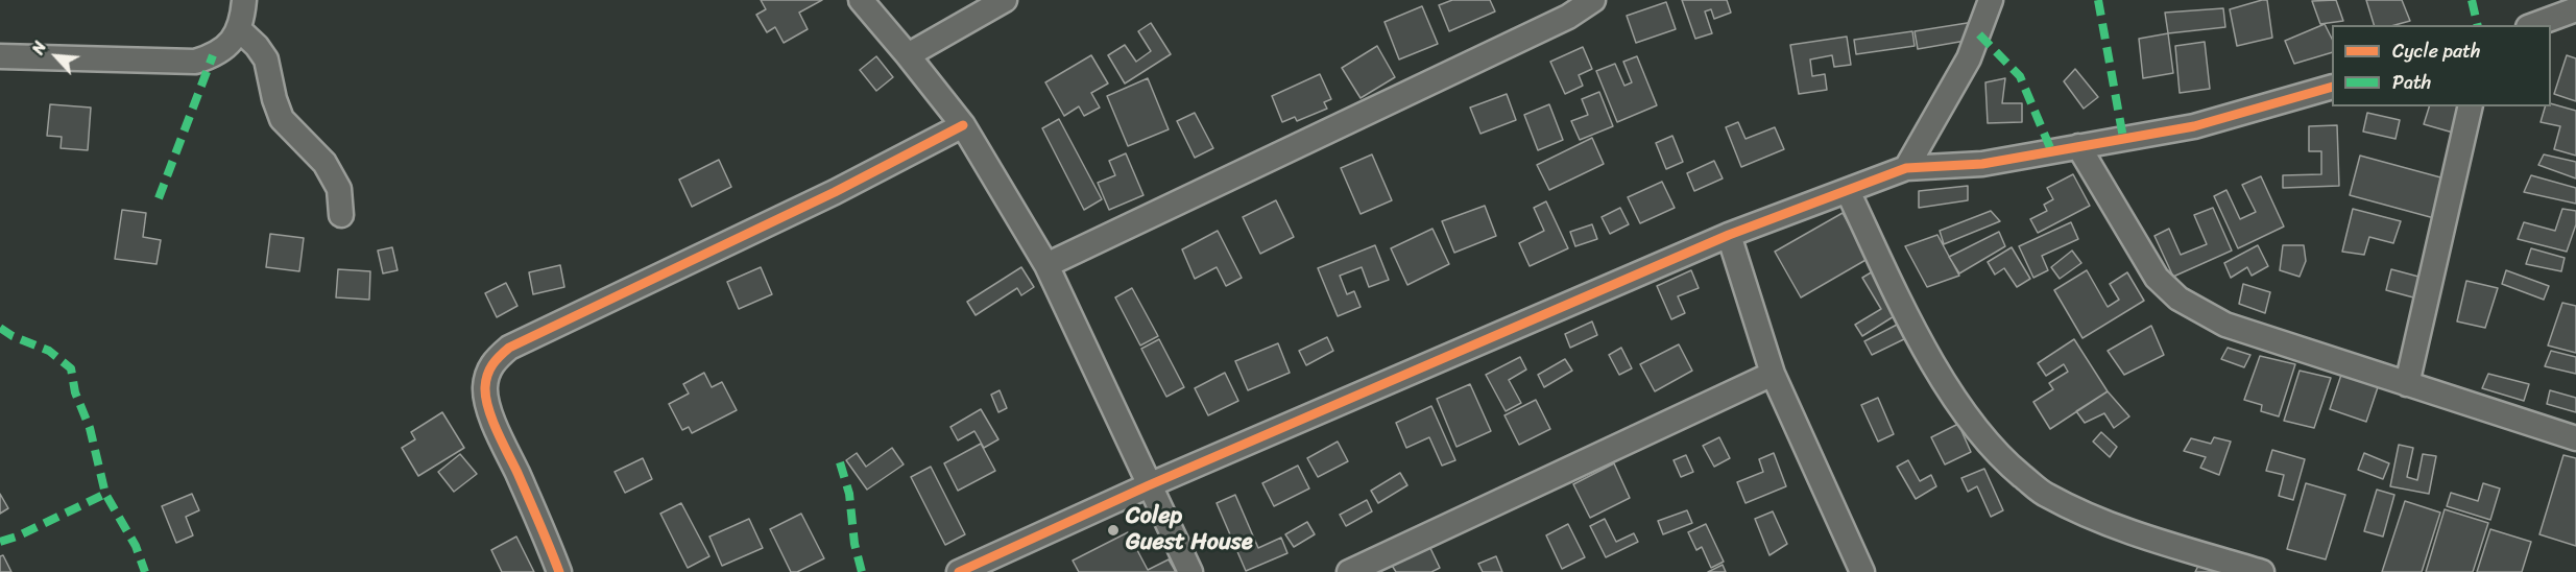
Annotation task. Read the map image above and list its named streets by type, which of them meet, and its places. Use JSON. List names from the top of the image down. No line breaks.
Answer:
{"places":["Colep Guest House"],"legend":["Cycle path","Path"],"north":"top left"}
